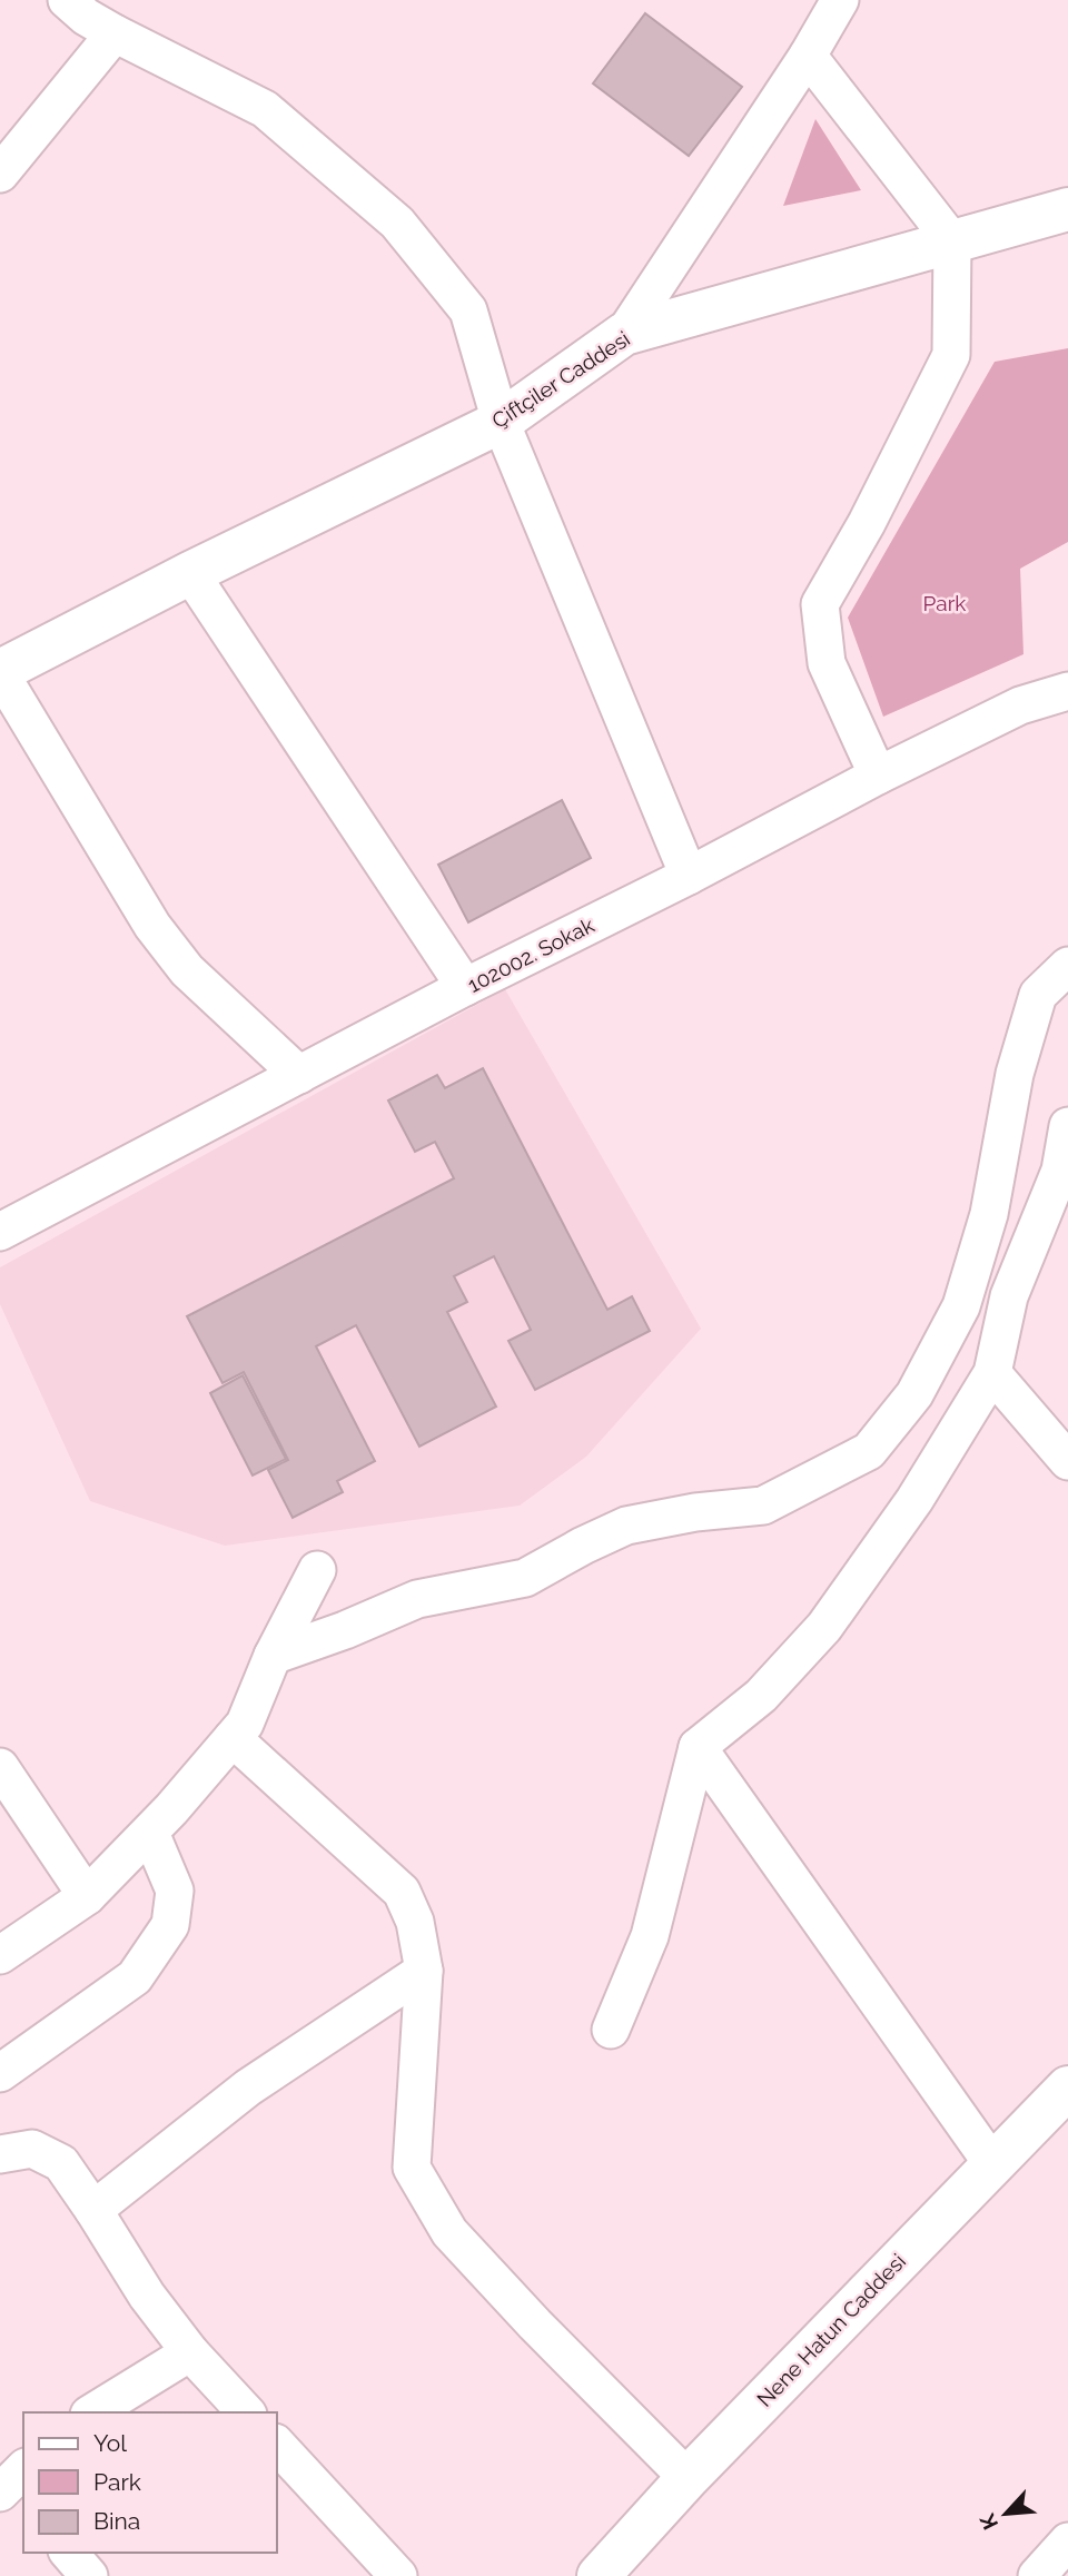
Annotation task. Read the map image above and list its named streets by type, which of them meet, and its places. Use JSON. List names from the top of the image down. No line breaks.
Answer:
{"streets":{"street":["Çiftçiler Caddesi","102002. Sokak","Nene Hatun Caddesi"]},"parks":["Park"],"legend":["Yol","Park","Bina"],"north":"bottom left"}
